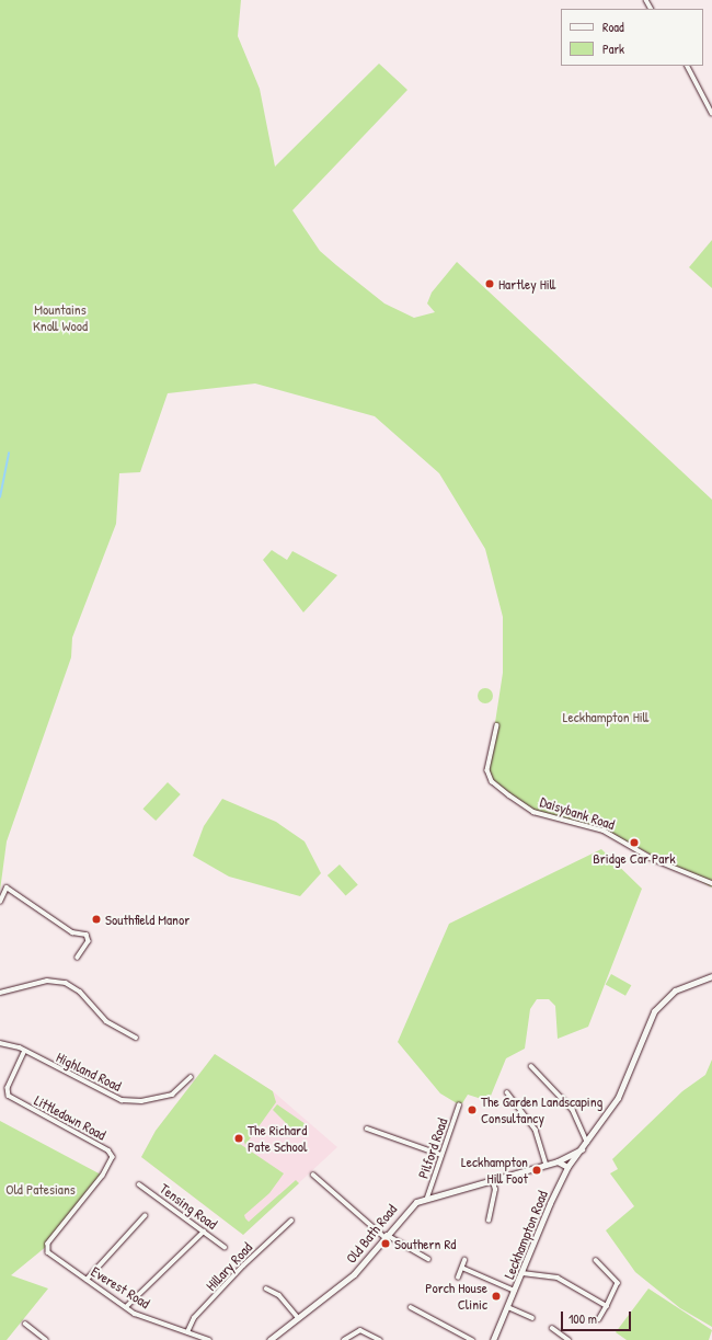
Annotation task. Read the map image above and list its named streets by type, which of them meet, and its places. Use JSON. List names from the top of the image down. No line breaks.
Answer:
{"streets":{"street":["Daisybank Road","Highland Road","Littledown Road","Pilford Road","Tensing Road","Old Bath Road","Leckhampton Road","Hillary Road","Everest Road"]},"crossings":[["Highland Road","Littledown Road"],["Littledown Road","Everest Road"],["Pilford Road","Old Bath Road"],["Old Bath Road","Leckhampton Road"],["Hillary Road","Everest Road"]],"parks":["Mountains Knoll Wood","Leckhampton Hill","Old Patesians"],"places":["Hartley Hill","Bridge Car Park","Southfield Manor","The Garden Landscaping Consultancy","The Richard Pate School","Leckhampton Hill Foot","Southern Rd","Porch House Clinic"],"legend":["Road","Park"],"scale_bar":"100 m"}
